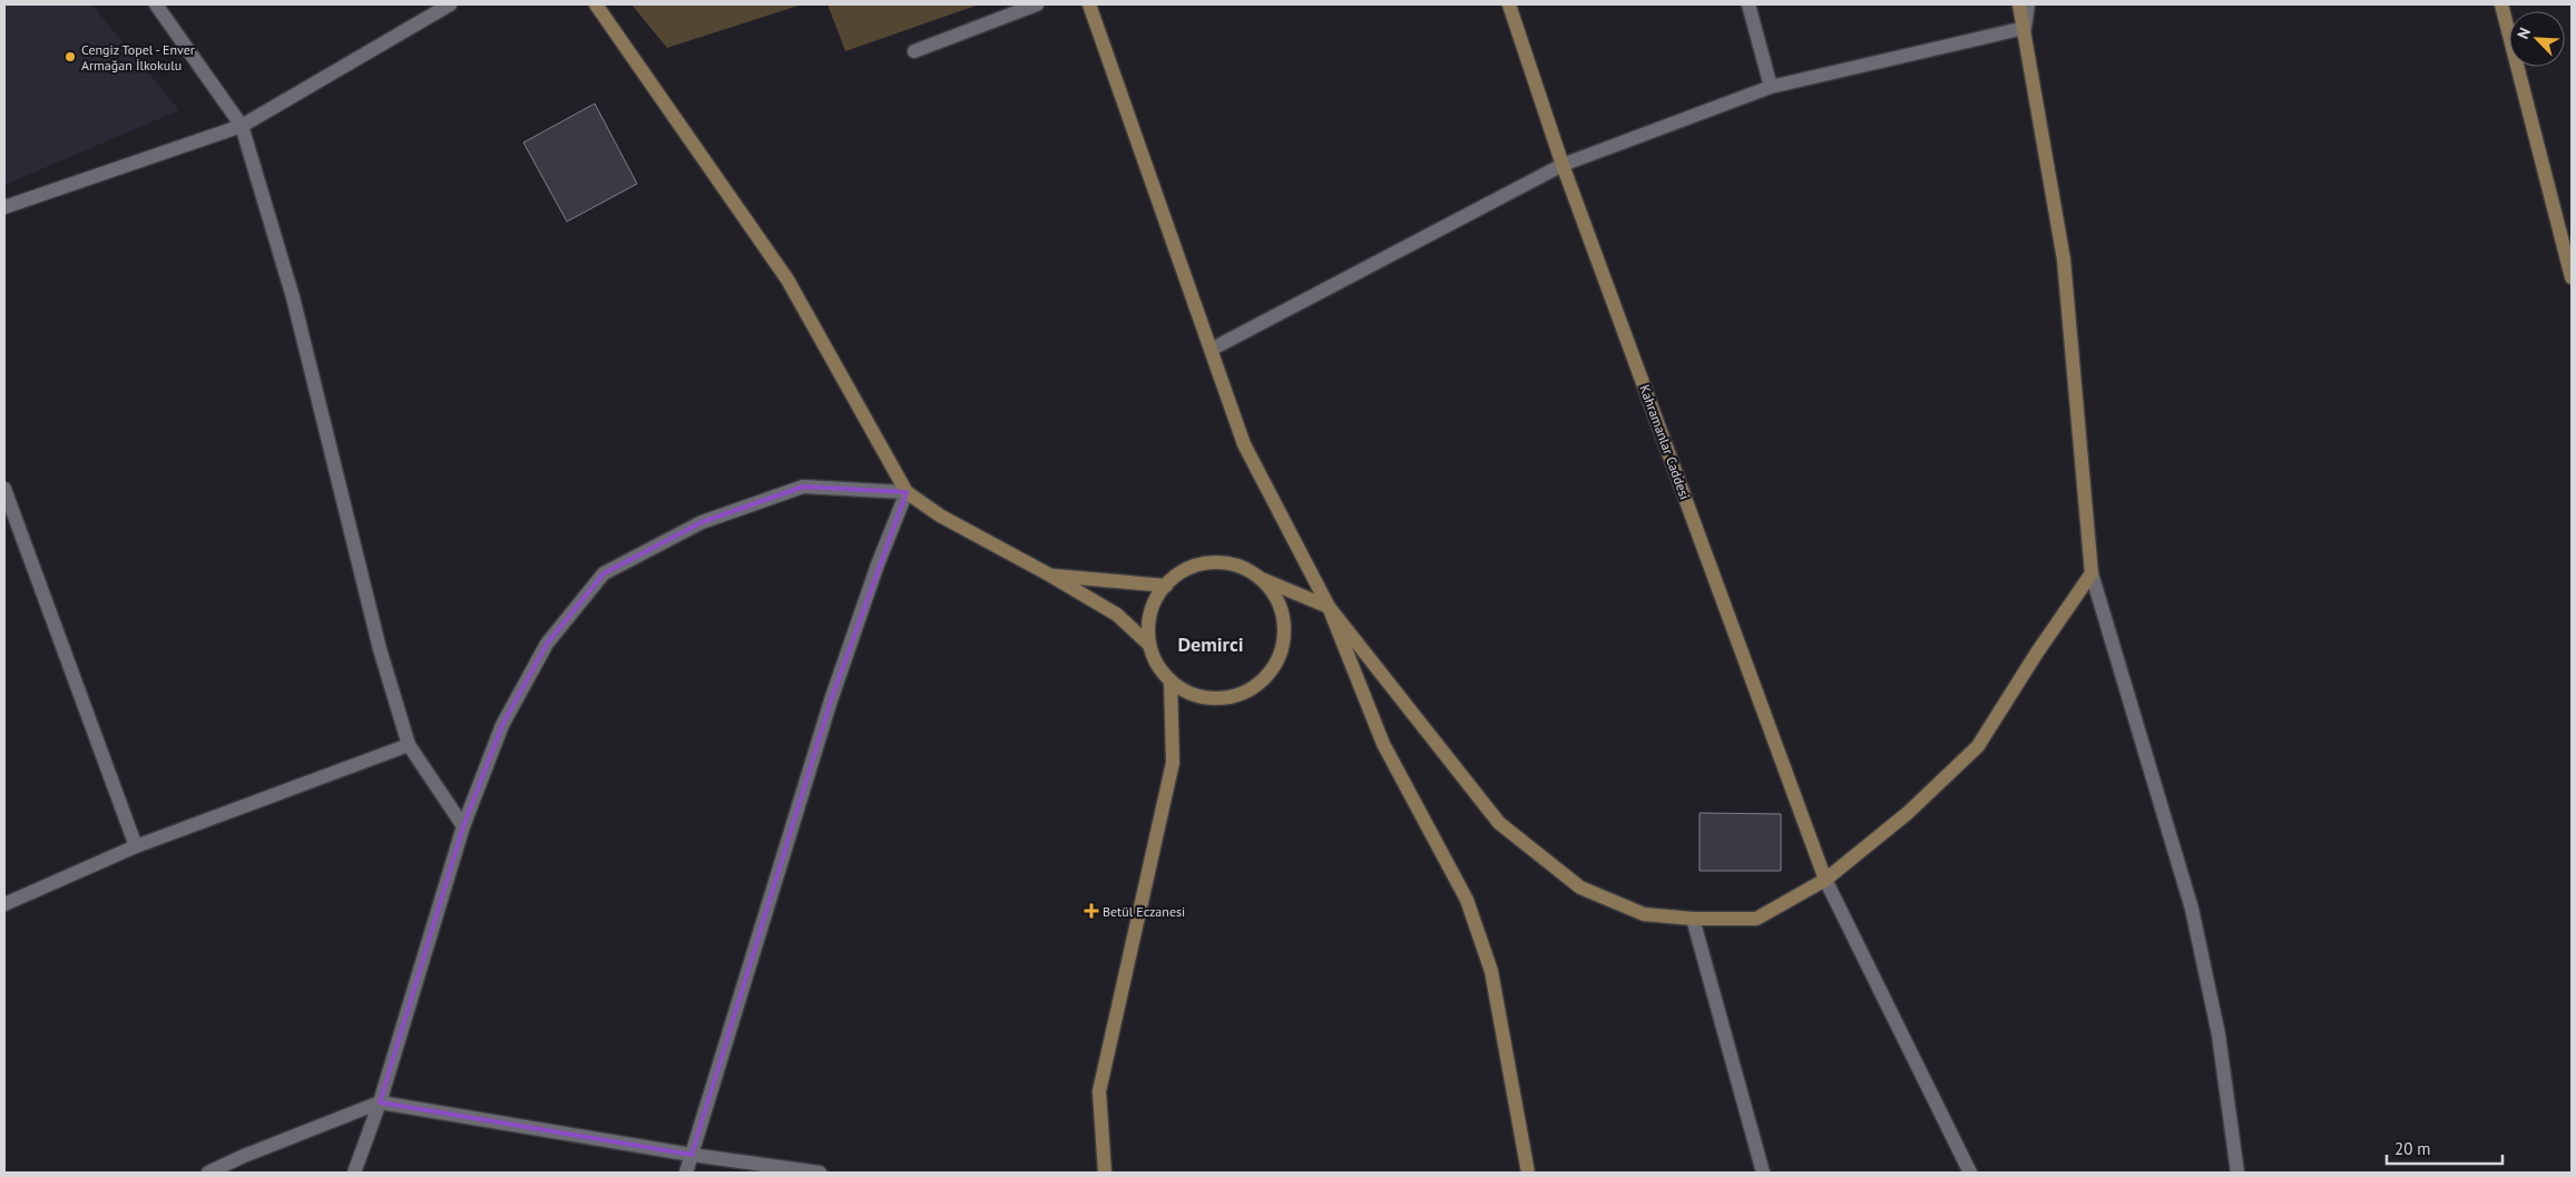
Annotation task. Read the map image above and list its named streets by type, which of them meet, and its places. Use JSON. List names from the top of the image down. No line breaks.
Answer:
{"streets":{"street":["Kahramanlar Caddesi"]},"districts":["Demirci"],"places":{"other":["Cengiz Topel - Enver Armağan İlkokulu"],"health":["Betül Eczanesi"]},"scale_bar":"20 m","north":"top left"}
